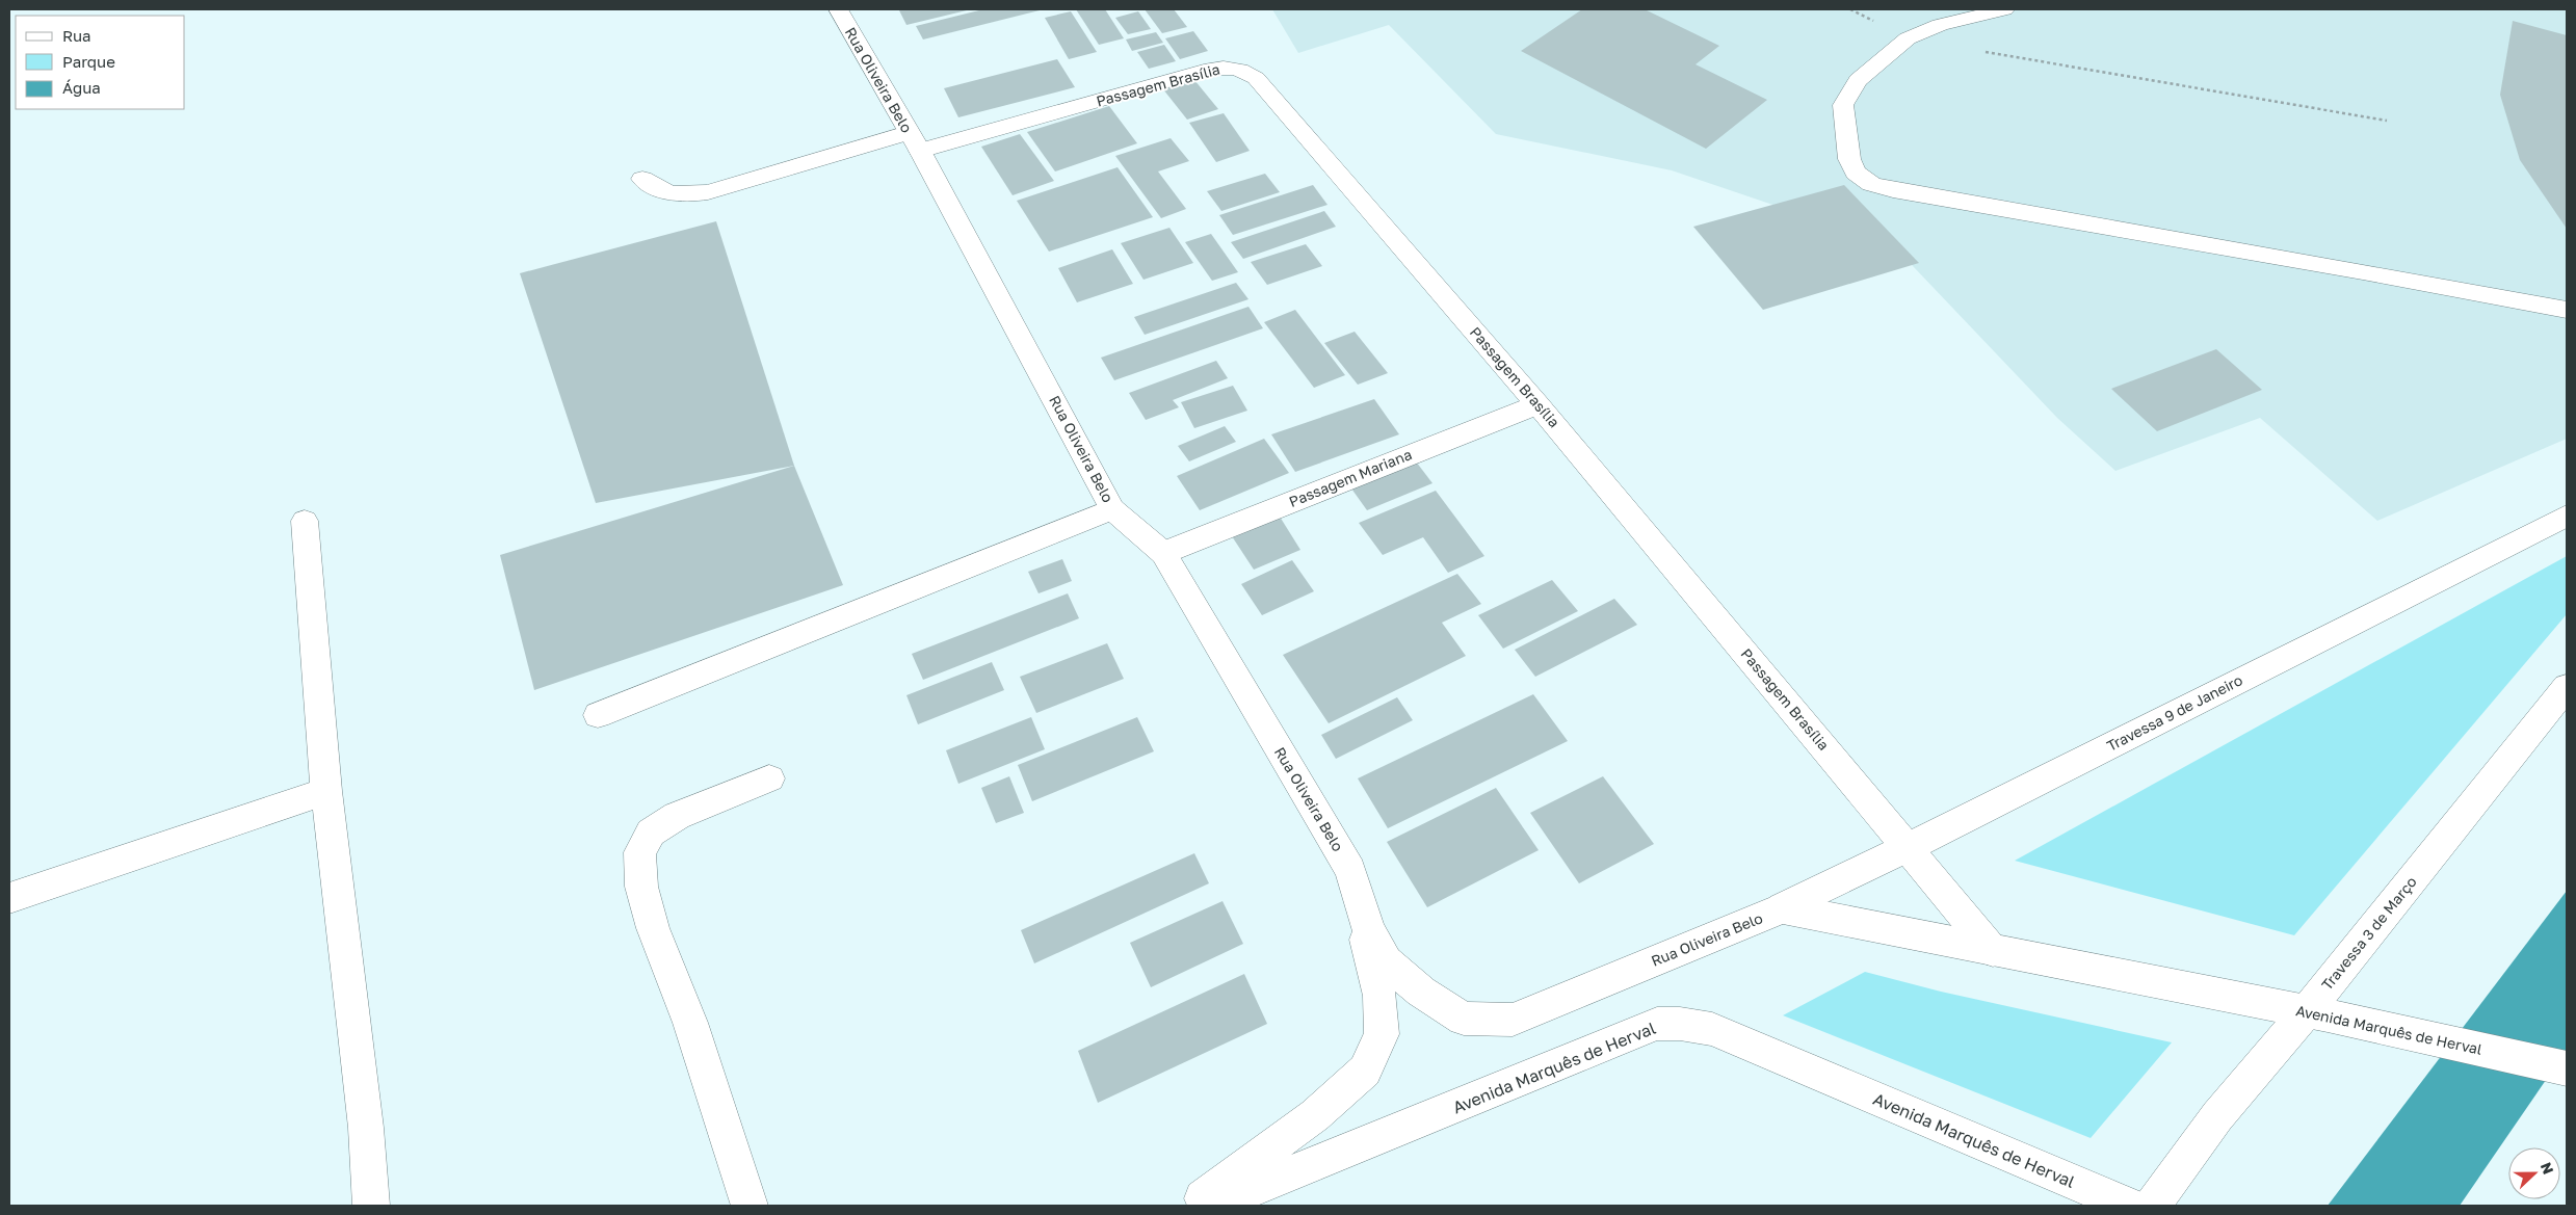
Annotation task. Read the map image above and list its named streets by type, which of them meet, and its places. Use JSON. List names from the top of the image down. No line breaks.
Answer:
{"streets":{"street":["Rua Oliveira Belo","Passagem Brasília","Passagem Mariana","Travessa 9 de Janeiro","Travessa 3 de Março","Avenida Marquês de Herval"]},"crossings":[["Rua Oliveira Belo","Passagem Brasília"],["Rua Oliveira Belo","Passagem Mariana"],["Rua Oliveira Belo","Travessa 9 de Janeiro"],["Rua Oliveira Belo","Avenida Marquês de Herval"],["Passagem Brasília","Passagem Mariana"],["Passagem Brasília","Travessa 9 de Janeiro"],["Passagem Brasília","Avenida Marquês de Herval"],["Travessa 9 de Janeiro","Avenida Marquês de Herval"],["Travessa 3 de Março","Avenida Marquês de Herval"]],"legend":["Rua","Parque","Água"],"north":"right"}
